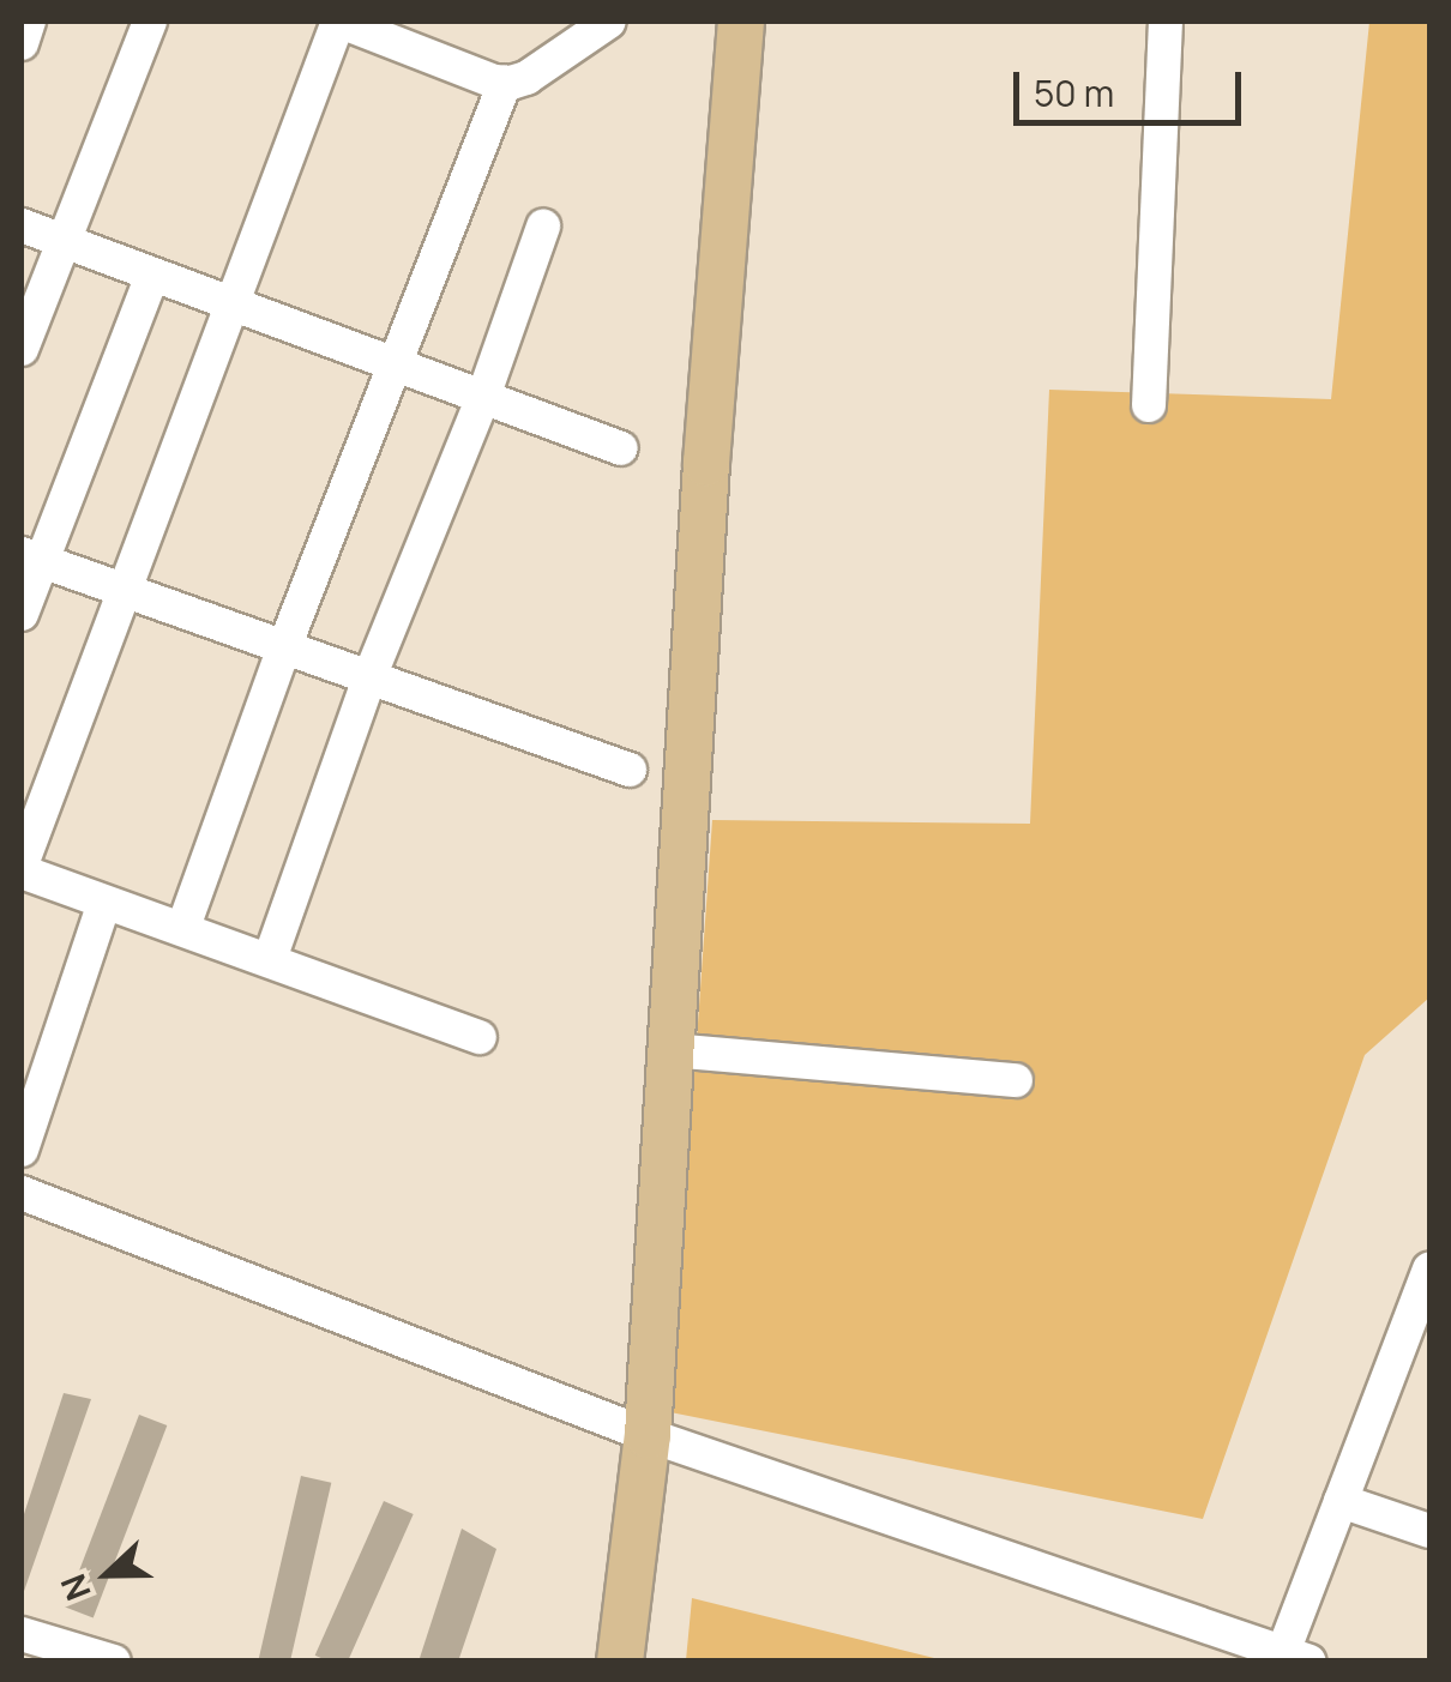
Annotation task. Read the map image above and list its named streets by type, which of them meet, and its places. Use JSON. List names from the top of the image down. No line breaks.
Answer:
{"scale_bar":"50 m","north":"left"}
